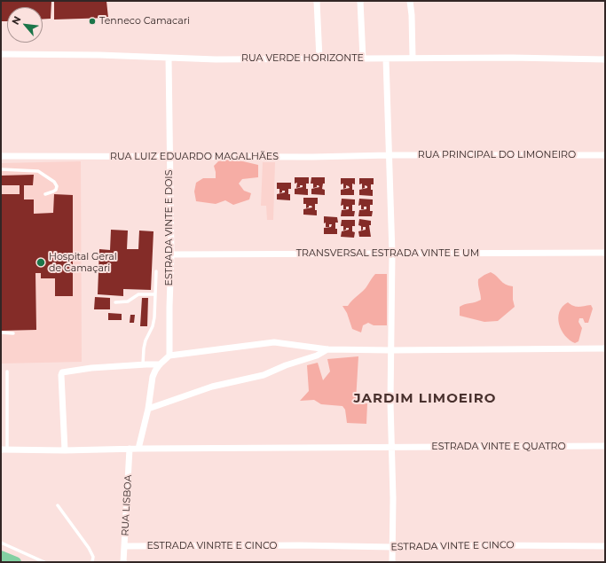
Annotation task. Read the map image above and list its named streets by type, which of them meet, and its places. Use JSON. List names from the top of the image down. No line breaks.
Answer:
{"streets":{"street":["RUA VERDE HORIZONTE","RUA PRINCIPAL DO LIMONEIRO","RUA LUIZ EDUARDO MAGALHÃES","ESTRADA VINTE E DOIS","TRANSVERSAL ESTRADA VINTE E UM","ESTRADA VINTE E QUATRO","RUA LISBOA","ESTRADA VINRTE E CINCO","ESTRADA VINTE E CINCO"]},"crossings":[["RUA VERDE HORIZONTE","ESTRADA VINTE E DOIS"],["RUA PRINCIPAL DO LIMONEIRO","RUA LUIZ EDUARDO MAGALHÃES"],["RUA LUIZ EDUARDO MAGALHÃES","ESTRADA VINTE E DOIS"],["ESTRADA VINTE E DOIS","TRANSVERSAL ESTRADA VINTE E UM"],["ESTRADA VINTE E QUATRO","RUA LISBOA"],["RUA LISBOA","ESTRADA VINRTE E CINCO"],["ESTRADA VINRTE E CINCO","ESTRADA VINTE E CINCO"]],"districts":["JARDIM LIMOEIRO"],"places":["Tenneco Camacari","Hospital Geral de Camaçari"],"north":"top left"}
